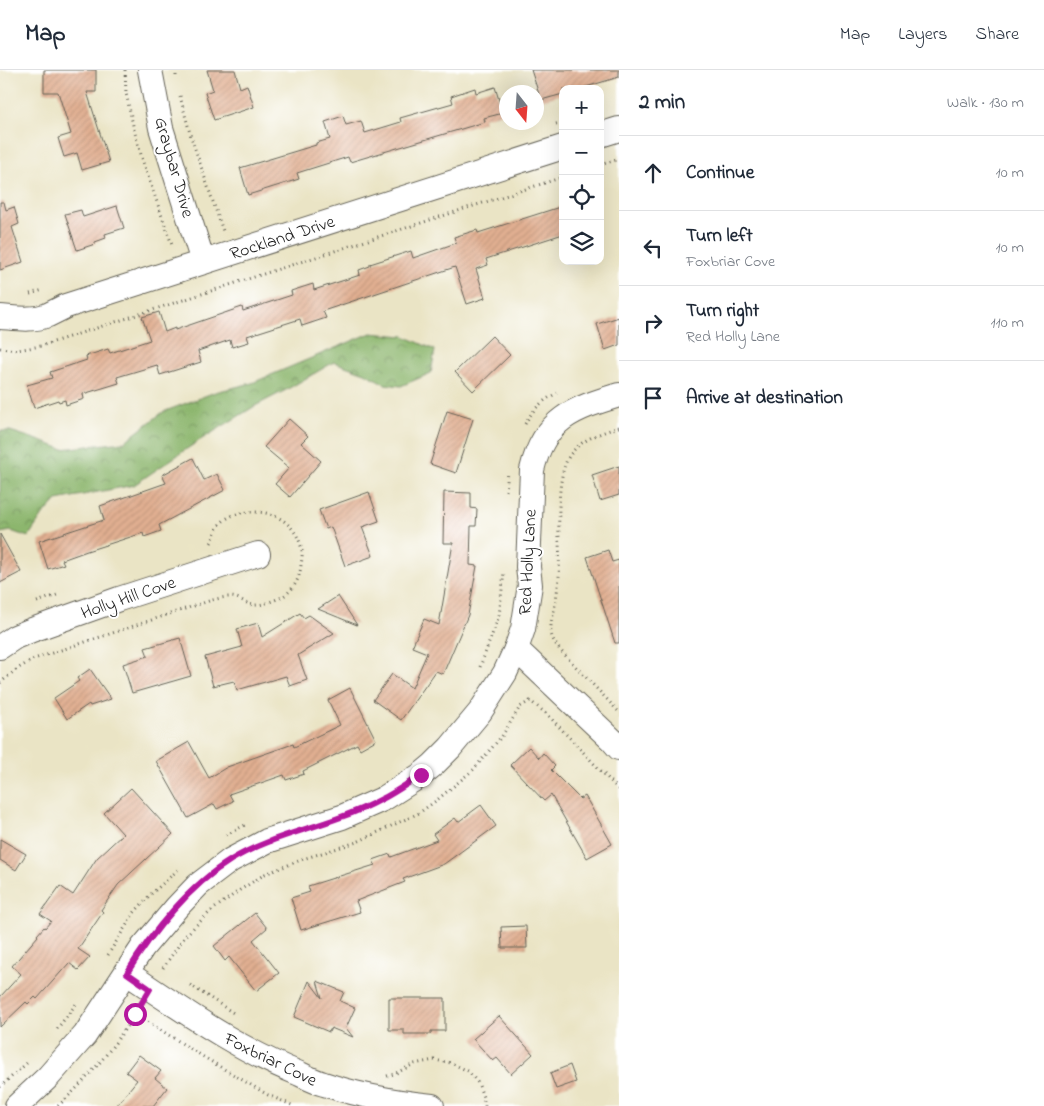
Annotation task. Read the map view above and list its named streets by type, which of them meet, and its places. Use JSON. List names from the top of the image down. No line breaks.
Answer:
{"streets":{"street":["Graybar Drive","Rockland Drive","Red Holly Lane","Holly Hill Cove","Foxbriar Cove"]},"crossings":[["Graybar Drive","Rockland Drive"],["Red Holly Lane","Foxbriar Cove"]],"north":"bottom","page":{"header":"Map","nav":["Map","Layers","Share"],"heading":["2 min","Walk · 130 m"],"map_buttons":["+","−"],"list":[["Continue","10 m"],["Turn left","Foxbriar Cove","10 m"],["Turn right","Red Holly Lane","110 m"],"Arrive at destination"]}}
